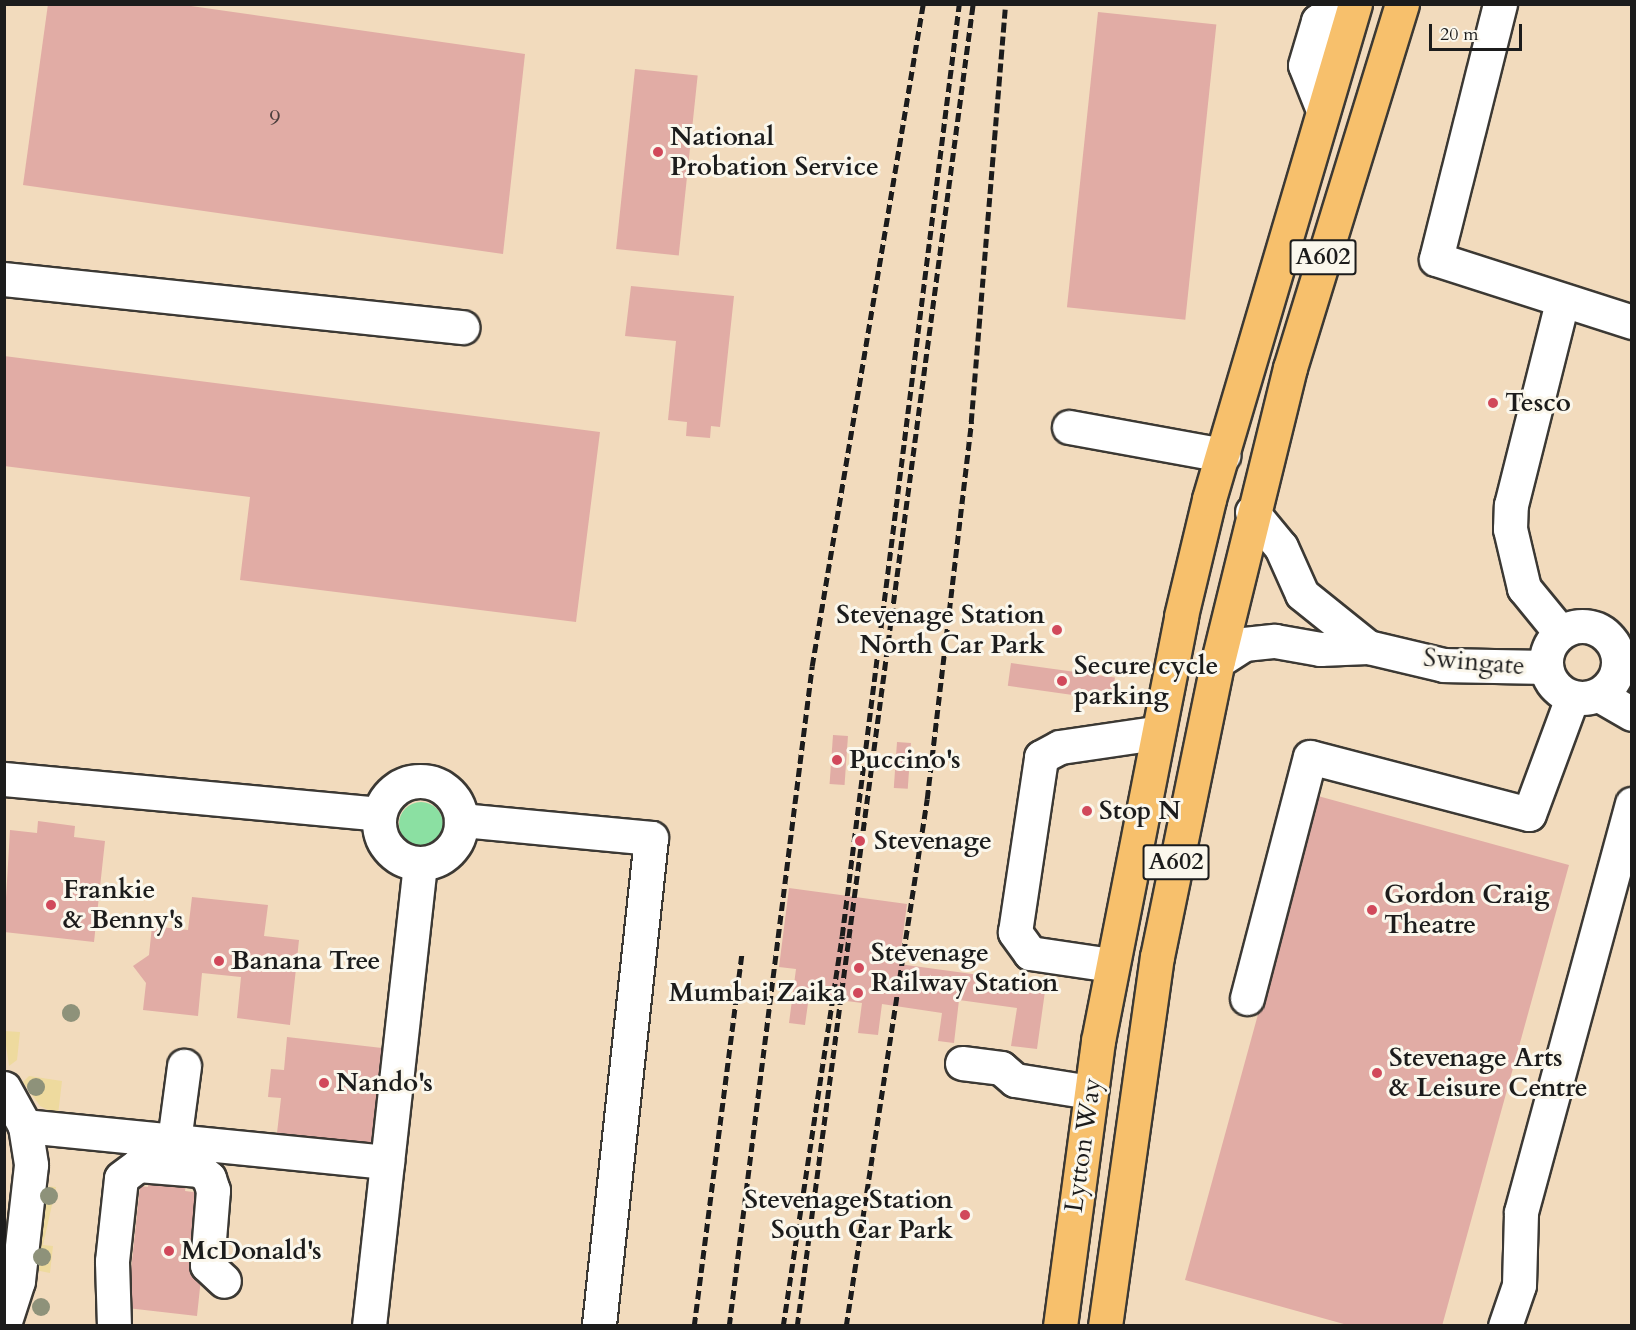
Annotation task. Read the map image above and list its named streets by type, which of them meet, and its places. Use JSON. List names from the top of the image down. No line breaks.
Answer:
{"streets":{"main road":["A602","Lytton Way"],"street":["Swingate"]},"crossings":[["A602","Swingate"],["A602","Lytton Way"]],"places":["National Probation Service","Tesco","Stevenage Station North Car Park","Secure cycle parking","Puccino's","Stop N","Stevenage","Frankie & Benny's","Gordon Craig Theatre","Banana Tree","Stevenage Railway Station","Mumbai Zaika","Stevenage Arts & Leisure Centre","Nando's","Stevenage Station South Car Park","McDonald's"],"house_numbers":["9"],"scale_bar":"20 m"}
